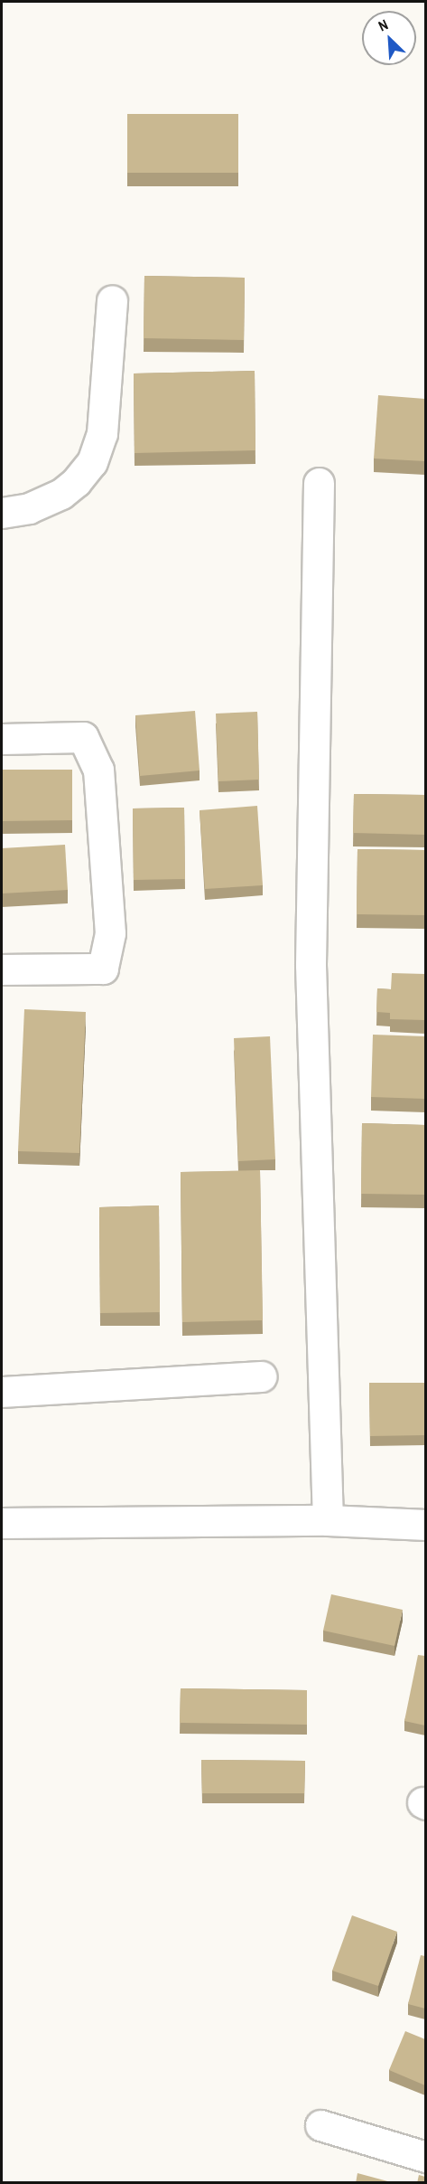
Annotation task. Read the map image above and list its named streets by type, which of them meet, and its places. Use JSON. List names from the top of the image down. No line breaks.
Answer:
{"north":"top left"}
